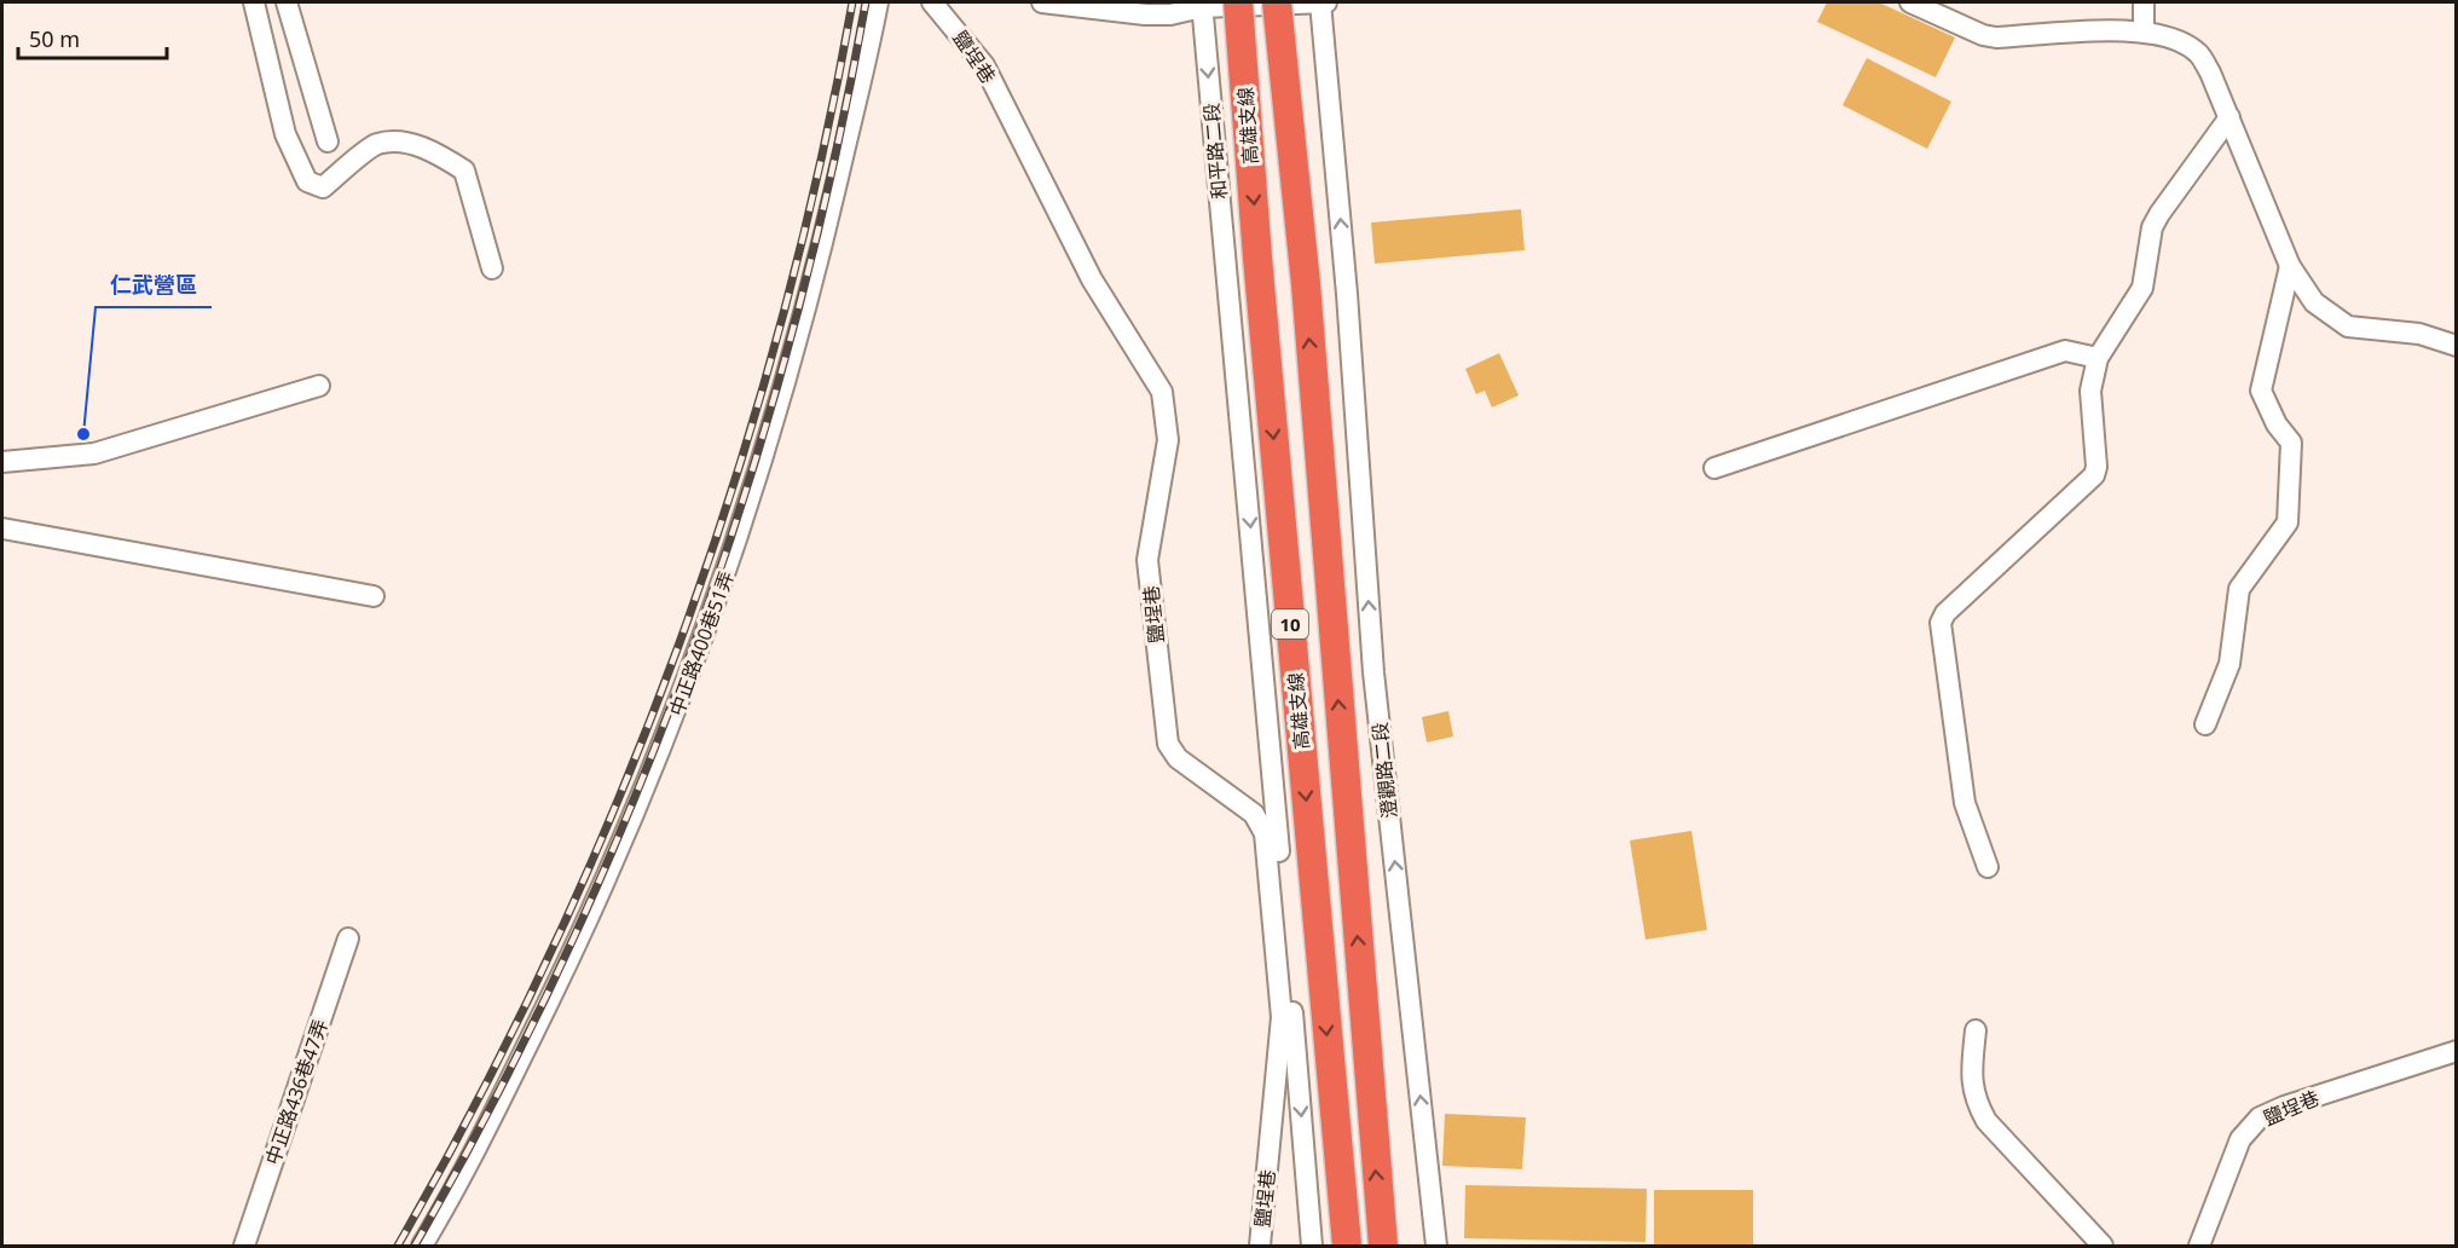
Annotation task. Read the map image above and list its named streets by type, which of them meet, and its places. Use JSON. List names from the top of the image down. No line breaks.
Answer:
{"streets":{"highway":["高雄支線","10"],"street":["鹽埕巷","和平路二段","中正路400巷51弄","澄觀路二段","中正路436巷47弄"]},"one_way":["和平路二段","澄觀路二段"],"places":["仁武營區"],"scale_bar":"50 m"}
